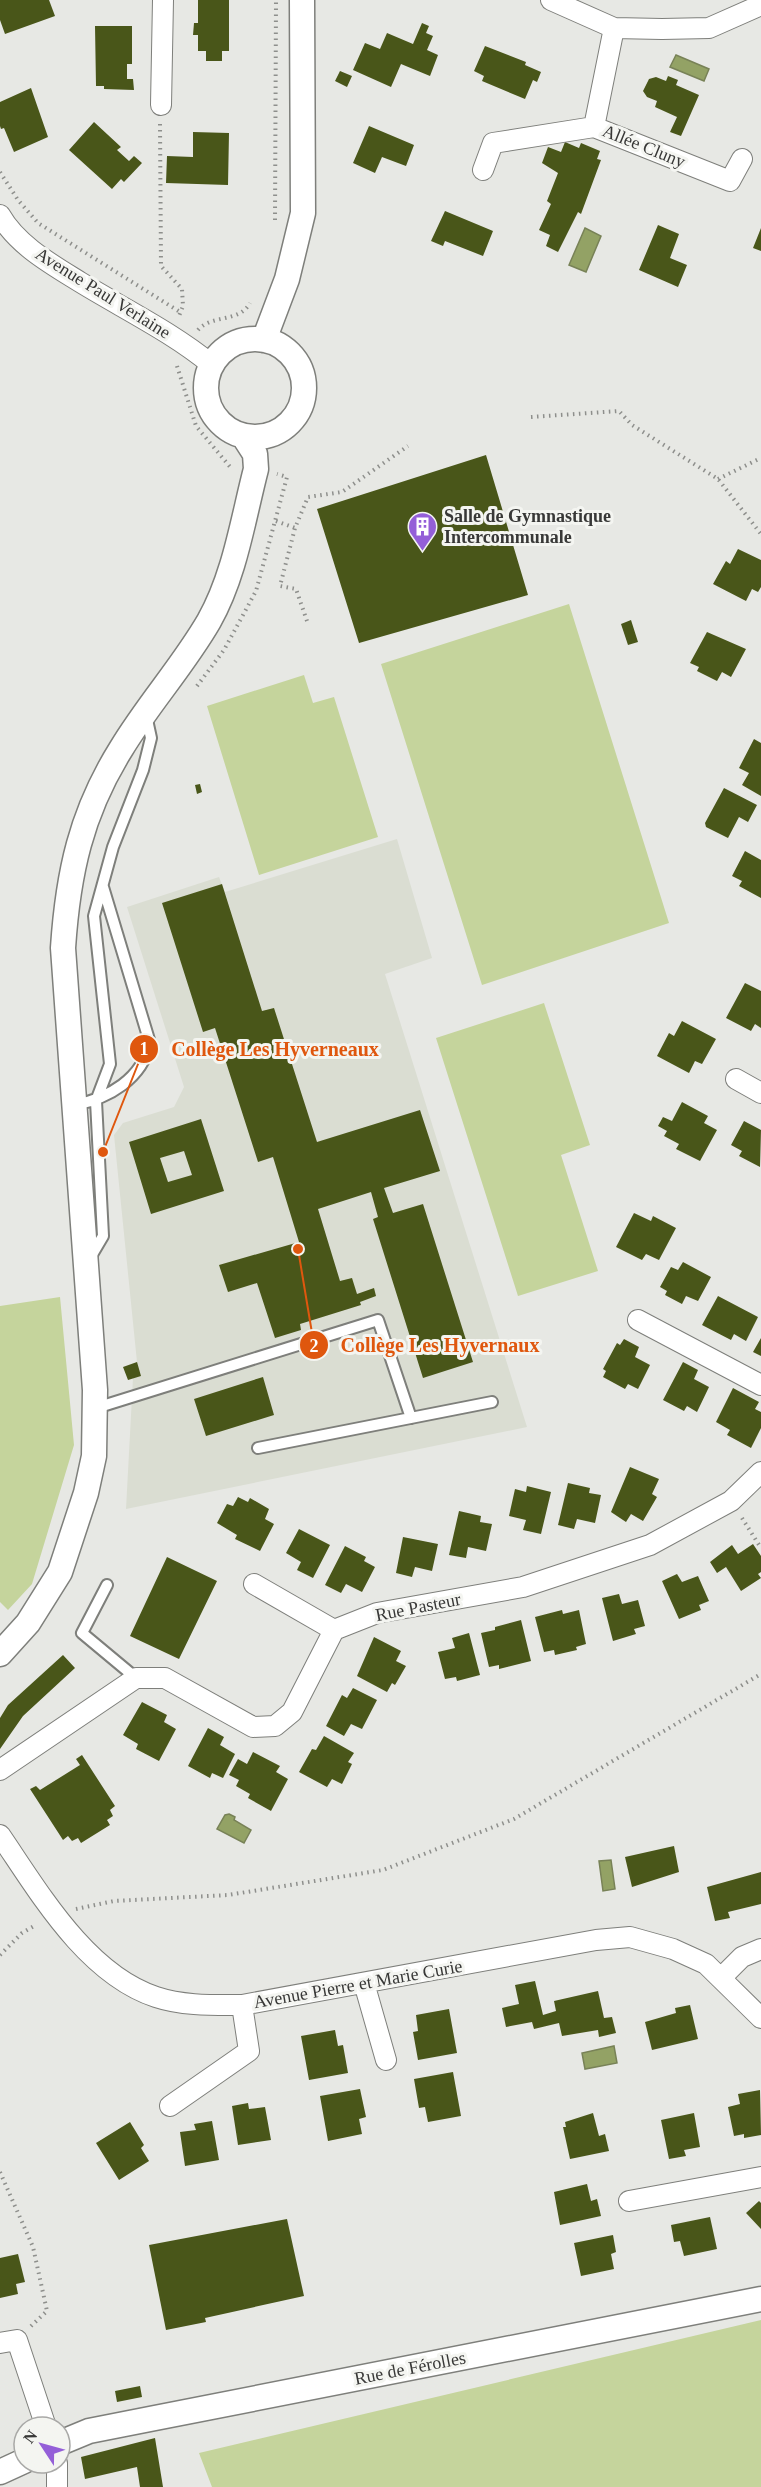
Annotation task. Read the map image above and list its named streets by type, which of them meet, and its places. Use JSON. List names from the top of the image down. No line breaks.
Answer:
{"streets":{"street":["Allée Cluny","Avenue Paul Verlaine","Rue Pasteur","Avenue Pierre et Marie Curie","Rue de Férolles"]},"places":{"building":["Salle de Gymnastique Intercommunale"],"other":["Collège Les Hyverneaux","Collège Les Hyvernaux"]},"north":"top left"}
